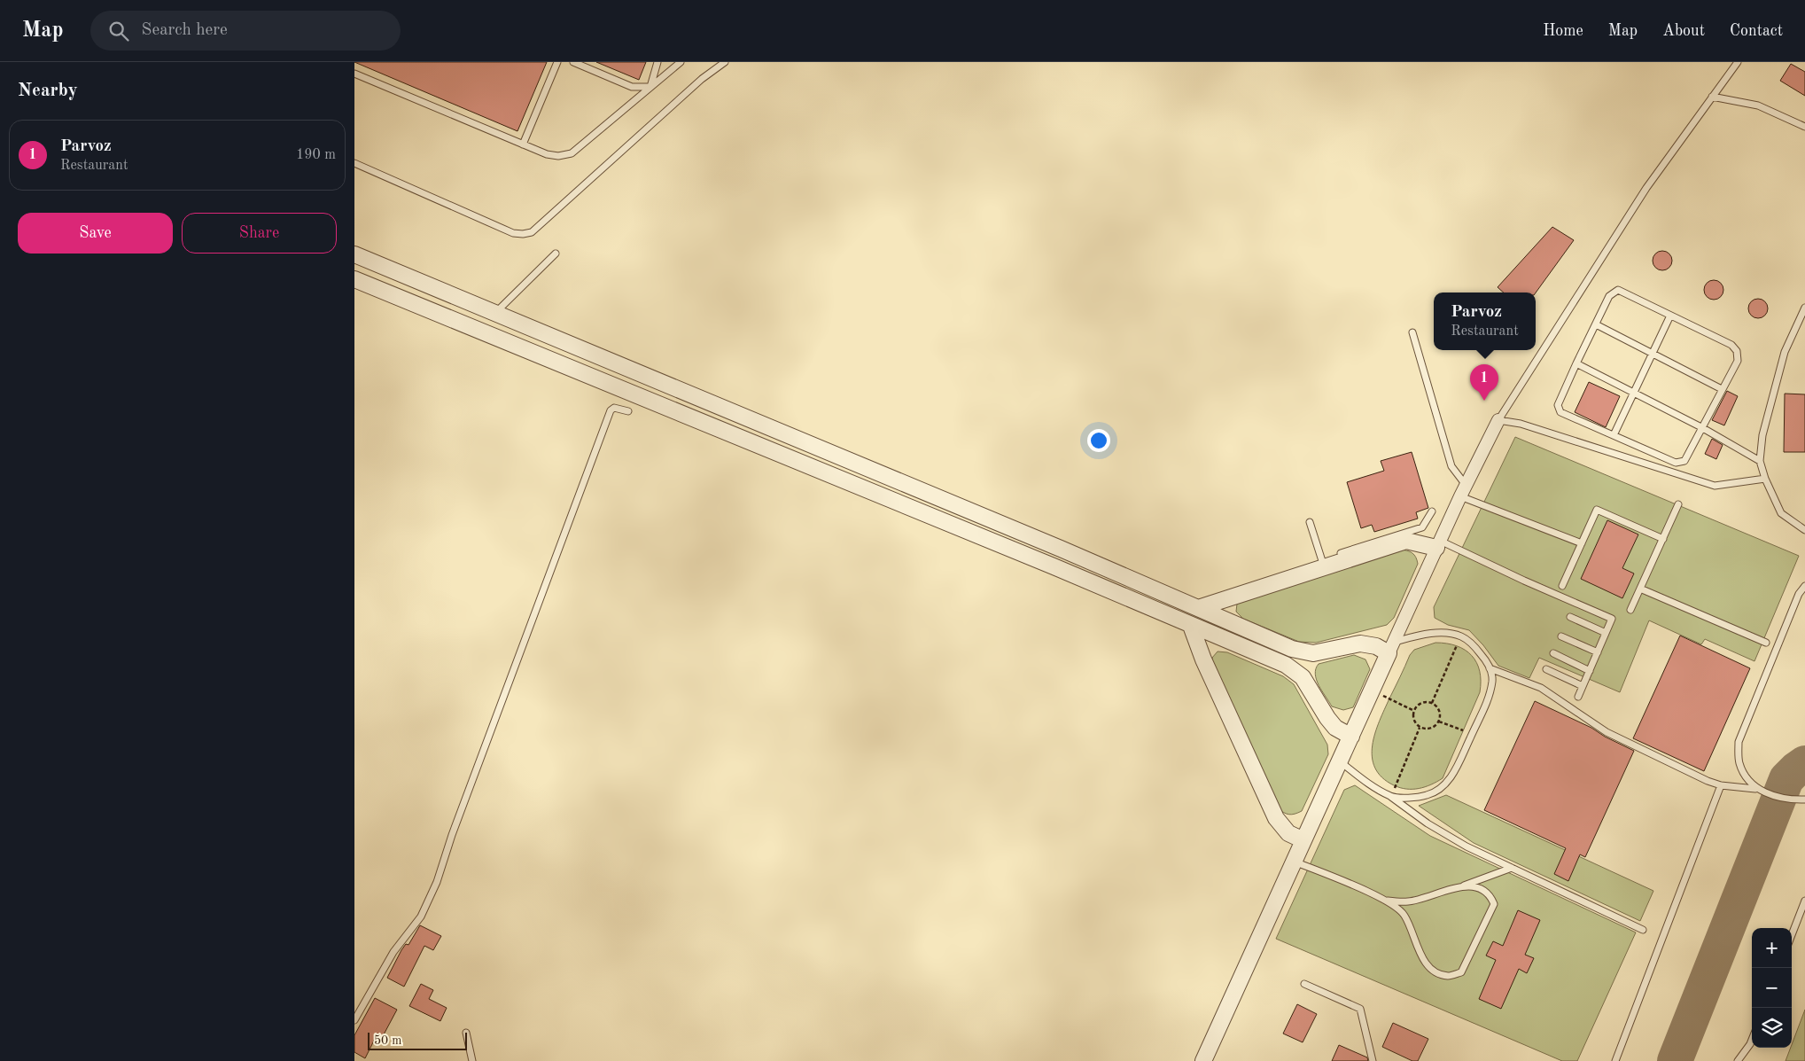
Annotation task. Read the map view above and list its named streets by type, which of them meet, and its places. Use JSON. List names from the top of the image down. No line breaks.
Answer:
{"scale_bar":"50 m","page":{"header":"Map","search":"Search here","nav":["Home","Map","About","Contact"],"heading":"Nearby","list":[{"mark":"1","name":"Parvoz","note":"Restaurant","value":"190 m"}],"buttons":["Save","Share"],"popup":["Parvoz","Restaurant"],"pins":"1","map_buttons":["+","−"],"scale":"50 m"}}
